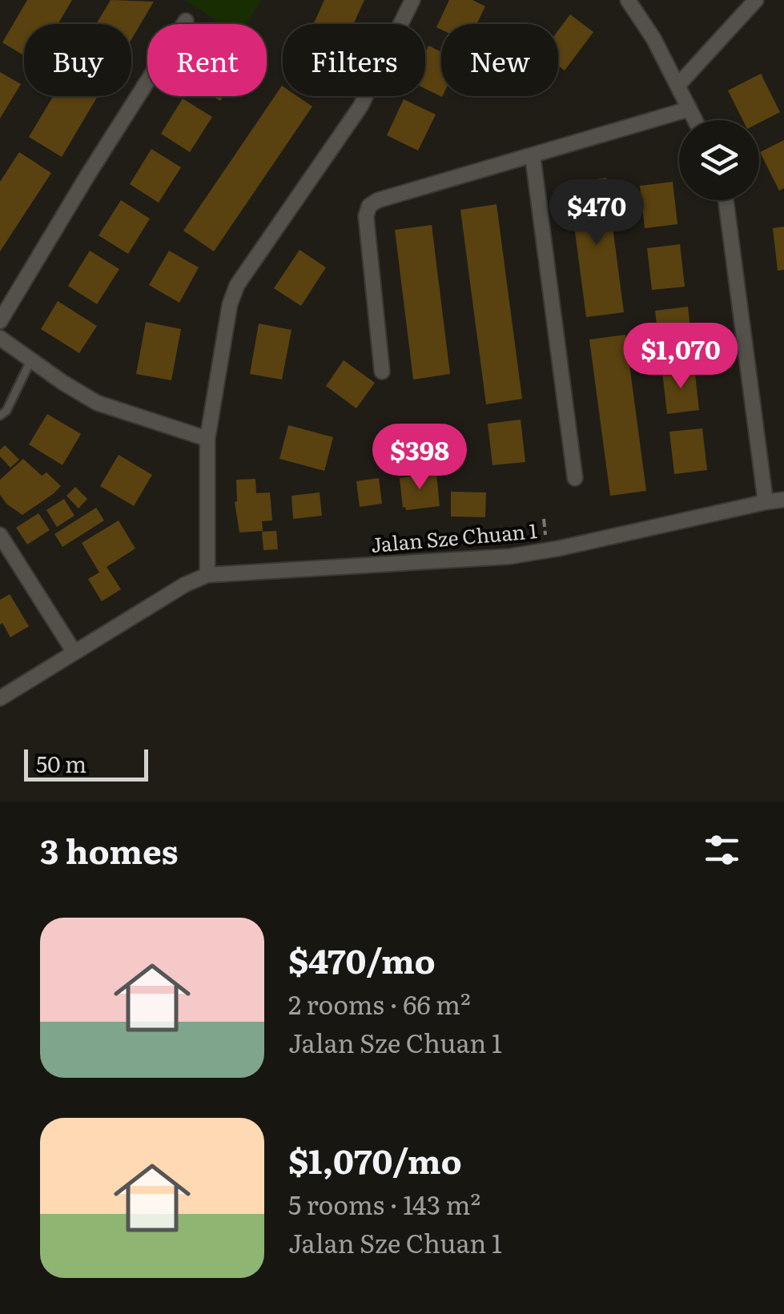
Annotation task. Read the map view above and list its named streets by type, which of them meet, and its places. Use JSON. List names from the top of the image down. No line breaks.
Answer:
{"streets":{"street":["Jalan Sze Chuan 1"]},"scale_bar":"50 m","page":{"chip":["Buy","Rent","Filters","New"],"price":["$470","$1,070","$398"],"scale":"50 m","heading":"3 homes","list":[{"name":"$470/mo","note":"2 rooms · 66 m² · Jalan Sze Chuan 1"},{"name":"$1,070/mo","note":"5 rooms · 143 m² · Jalan Sze Chuan 1"}]}}
